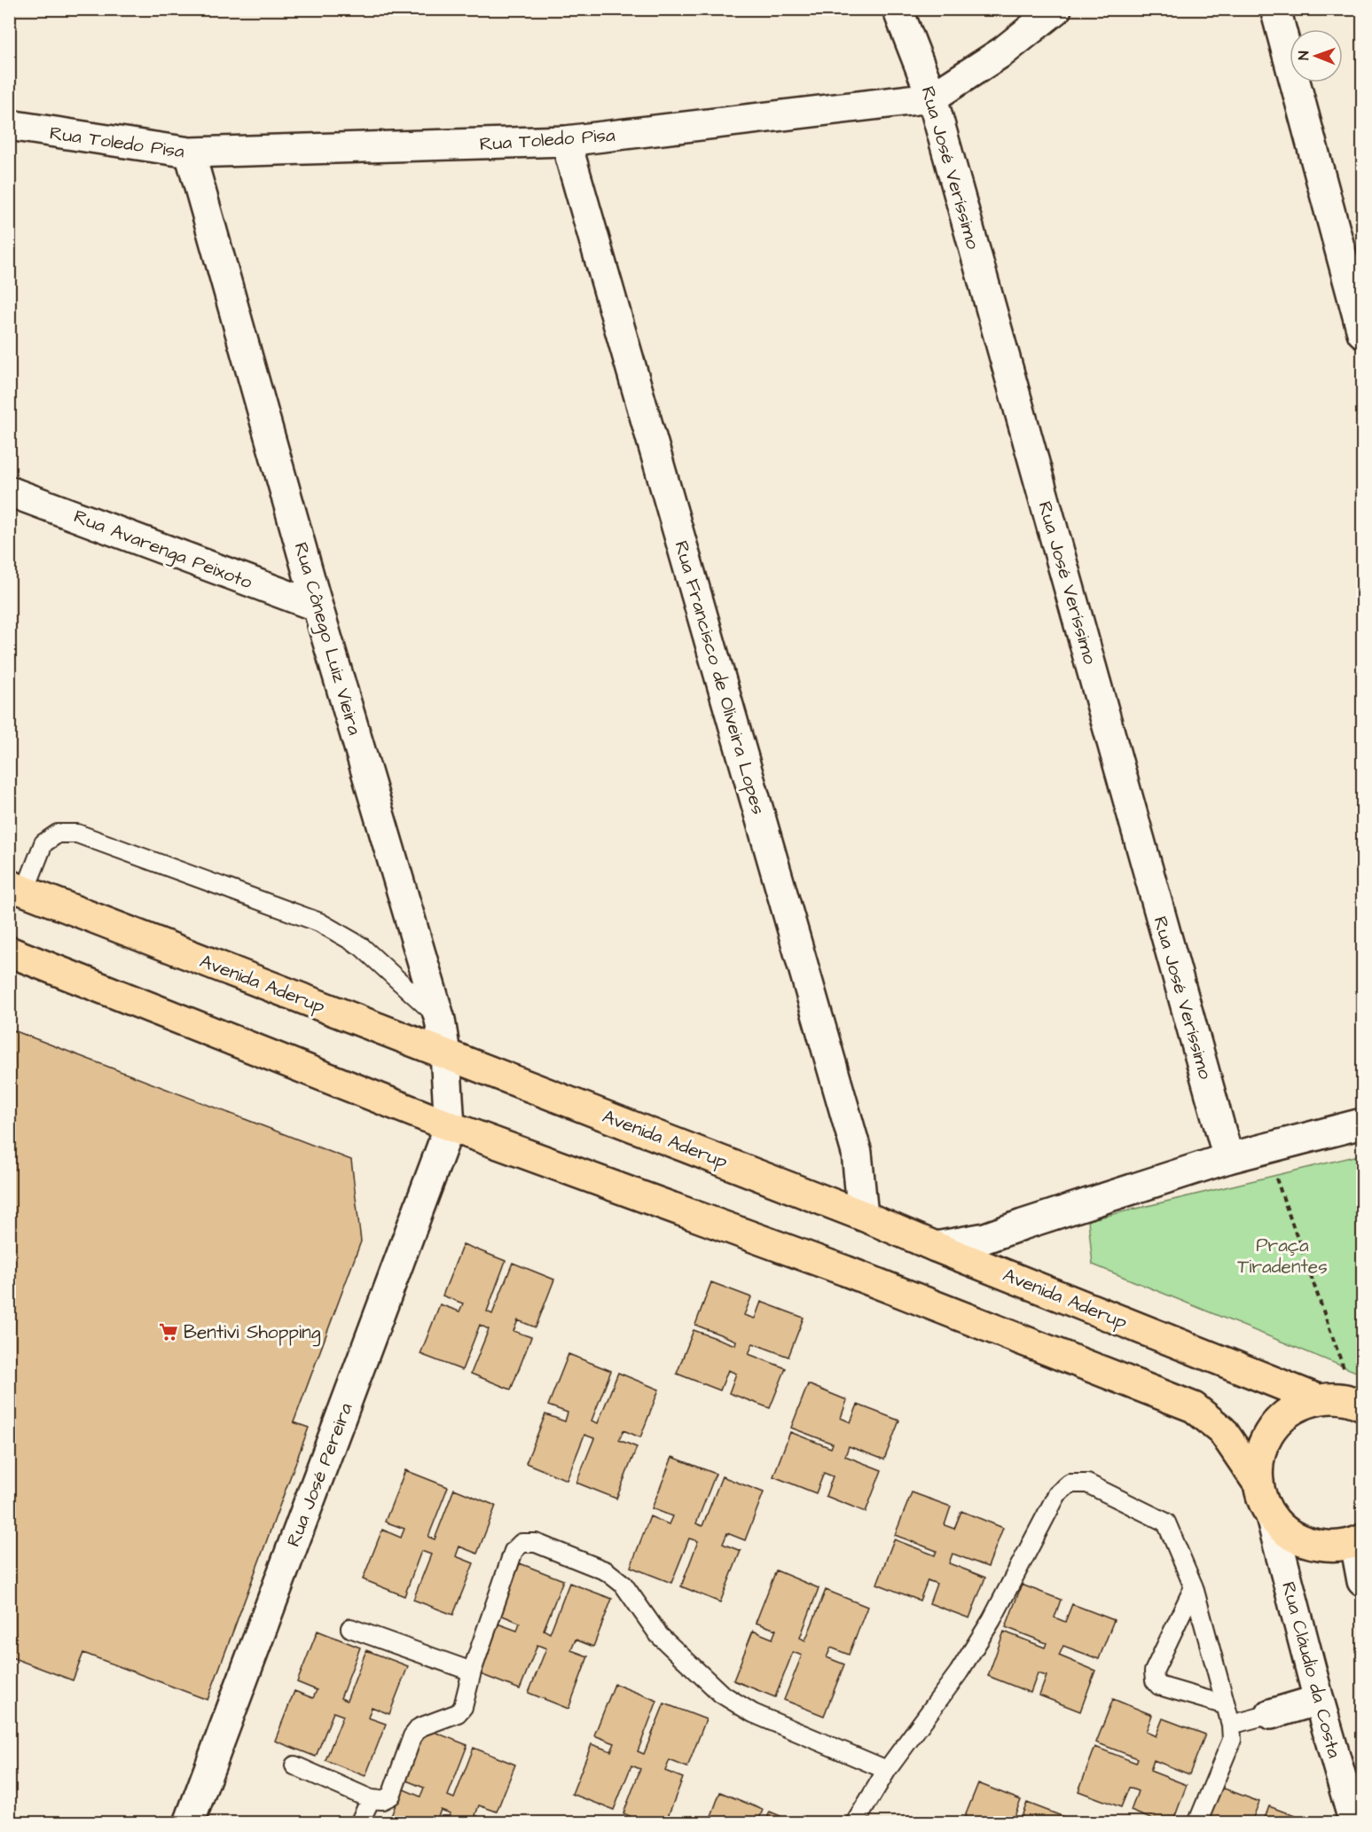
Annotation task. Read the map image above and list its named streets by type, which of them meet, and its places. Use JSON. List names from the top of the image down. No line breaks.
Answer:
{"streets":{"main road":["Avenida Aderup"],"street":["Rua Toledo Pisa","Rua José Veríssimo","Rua Avarenga Peixoto","Rua Cônego Luiz Vieira","Rua Francisco de Oliveira Lopes","Rua José Pereira","Rua Cláudio da Costa"]},"crossings":[["Rua Toledo Pisa","Rua José Veríssimo"],["Rua Toledo Pisa","Rua Cônego Luiz Vieira"],["Rua Toledo Pisa","Rua Francisco de Oliveira Lopes"],["Rua Avarenga Peixoto","Rua Cônego Luiz Vieira"],["Rua Cônego Luiz Vieira","Avenida Aderup"],["Rua Cônego Luiz Vieira","Rua José Pereira"],["Rua Francisco de Oliveira Lopes","Avenida Aderup"],["Avenida Aderup","Rua José Pereira"],["Avenida Aderup","Rua Cláudio da Costa"]],"parks":["Praça Tiradentes"],"places":{"supermarket":["Bentivi Shopping"]},"north":"left"}
